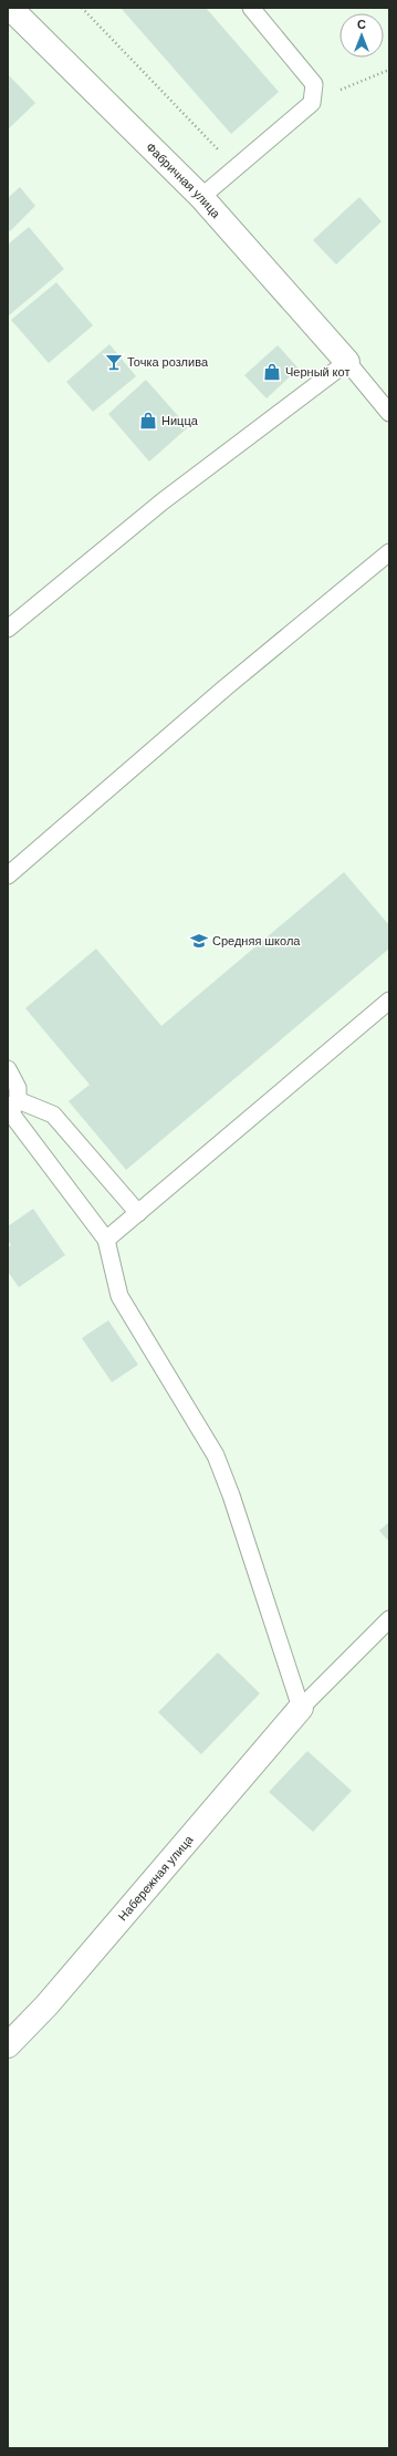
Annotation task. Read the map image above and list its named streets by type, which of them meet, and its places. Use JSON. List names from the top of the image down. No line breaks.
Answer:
{"streets":{"street":["Фабричная улица","Набережная улица"]},"places":{"bar":["Точка розлива"],"shop":["Черный кот","Ницца"],"school or university":["Средняя школа"]},"north":"top"}
